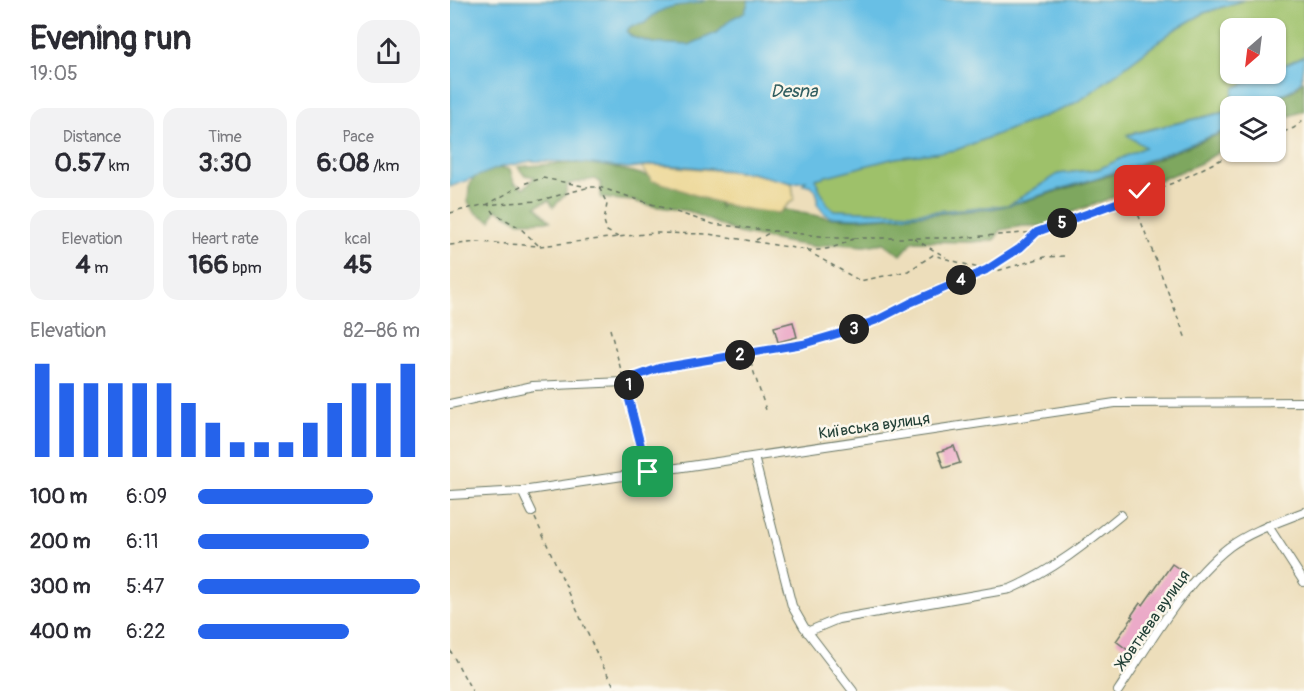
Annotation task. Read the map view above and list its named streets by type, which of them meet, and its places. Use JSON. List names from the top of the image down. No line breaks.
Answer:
{"streets":{"street":["Київська вулиця","Жовтнева вулиця"]},"water":["Desna"],"north":"bottom left","page":{"heading":["Evening run","19:05"],"stats":[["Distance","0.57 km"],["Time","3:30"],["Pace","6:08 /km"],["Elevation","4 m"],["Heart rate","166 bpm"],["kcal","45"]],"pins":["5","4","3","2","1"],"chart":["Elevation","82–86 m"],"list":[{"name":"100 m","note":"6:09"},{"name":"200 m","note":"6:11"},{"name":"300 m","note":"5:47"},{"name":"400 m","note":"6:22"}]}}
